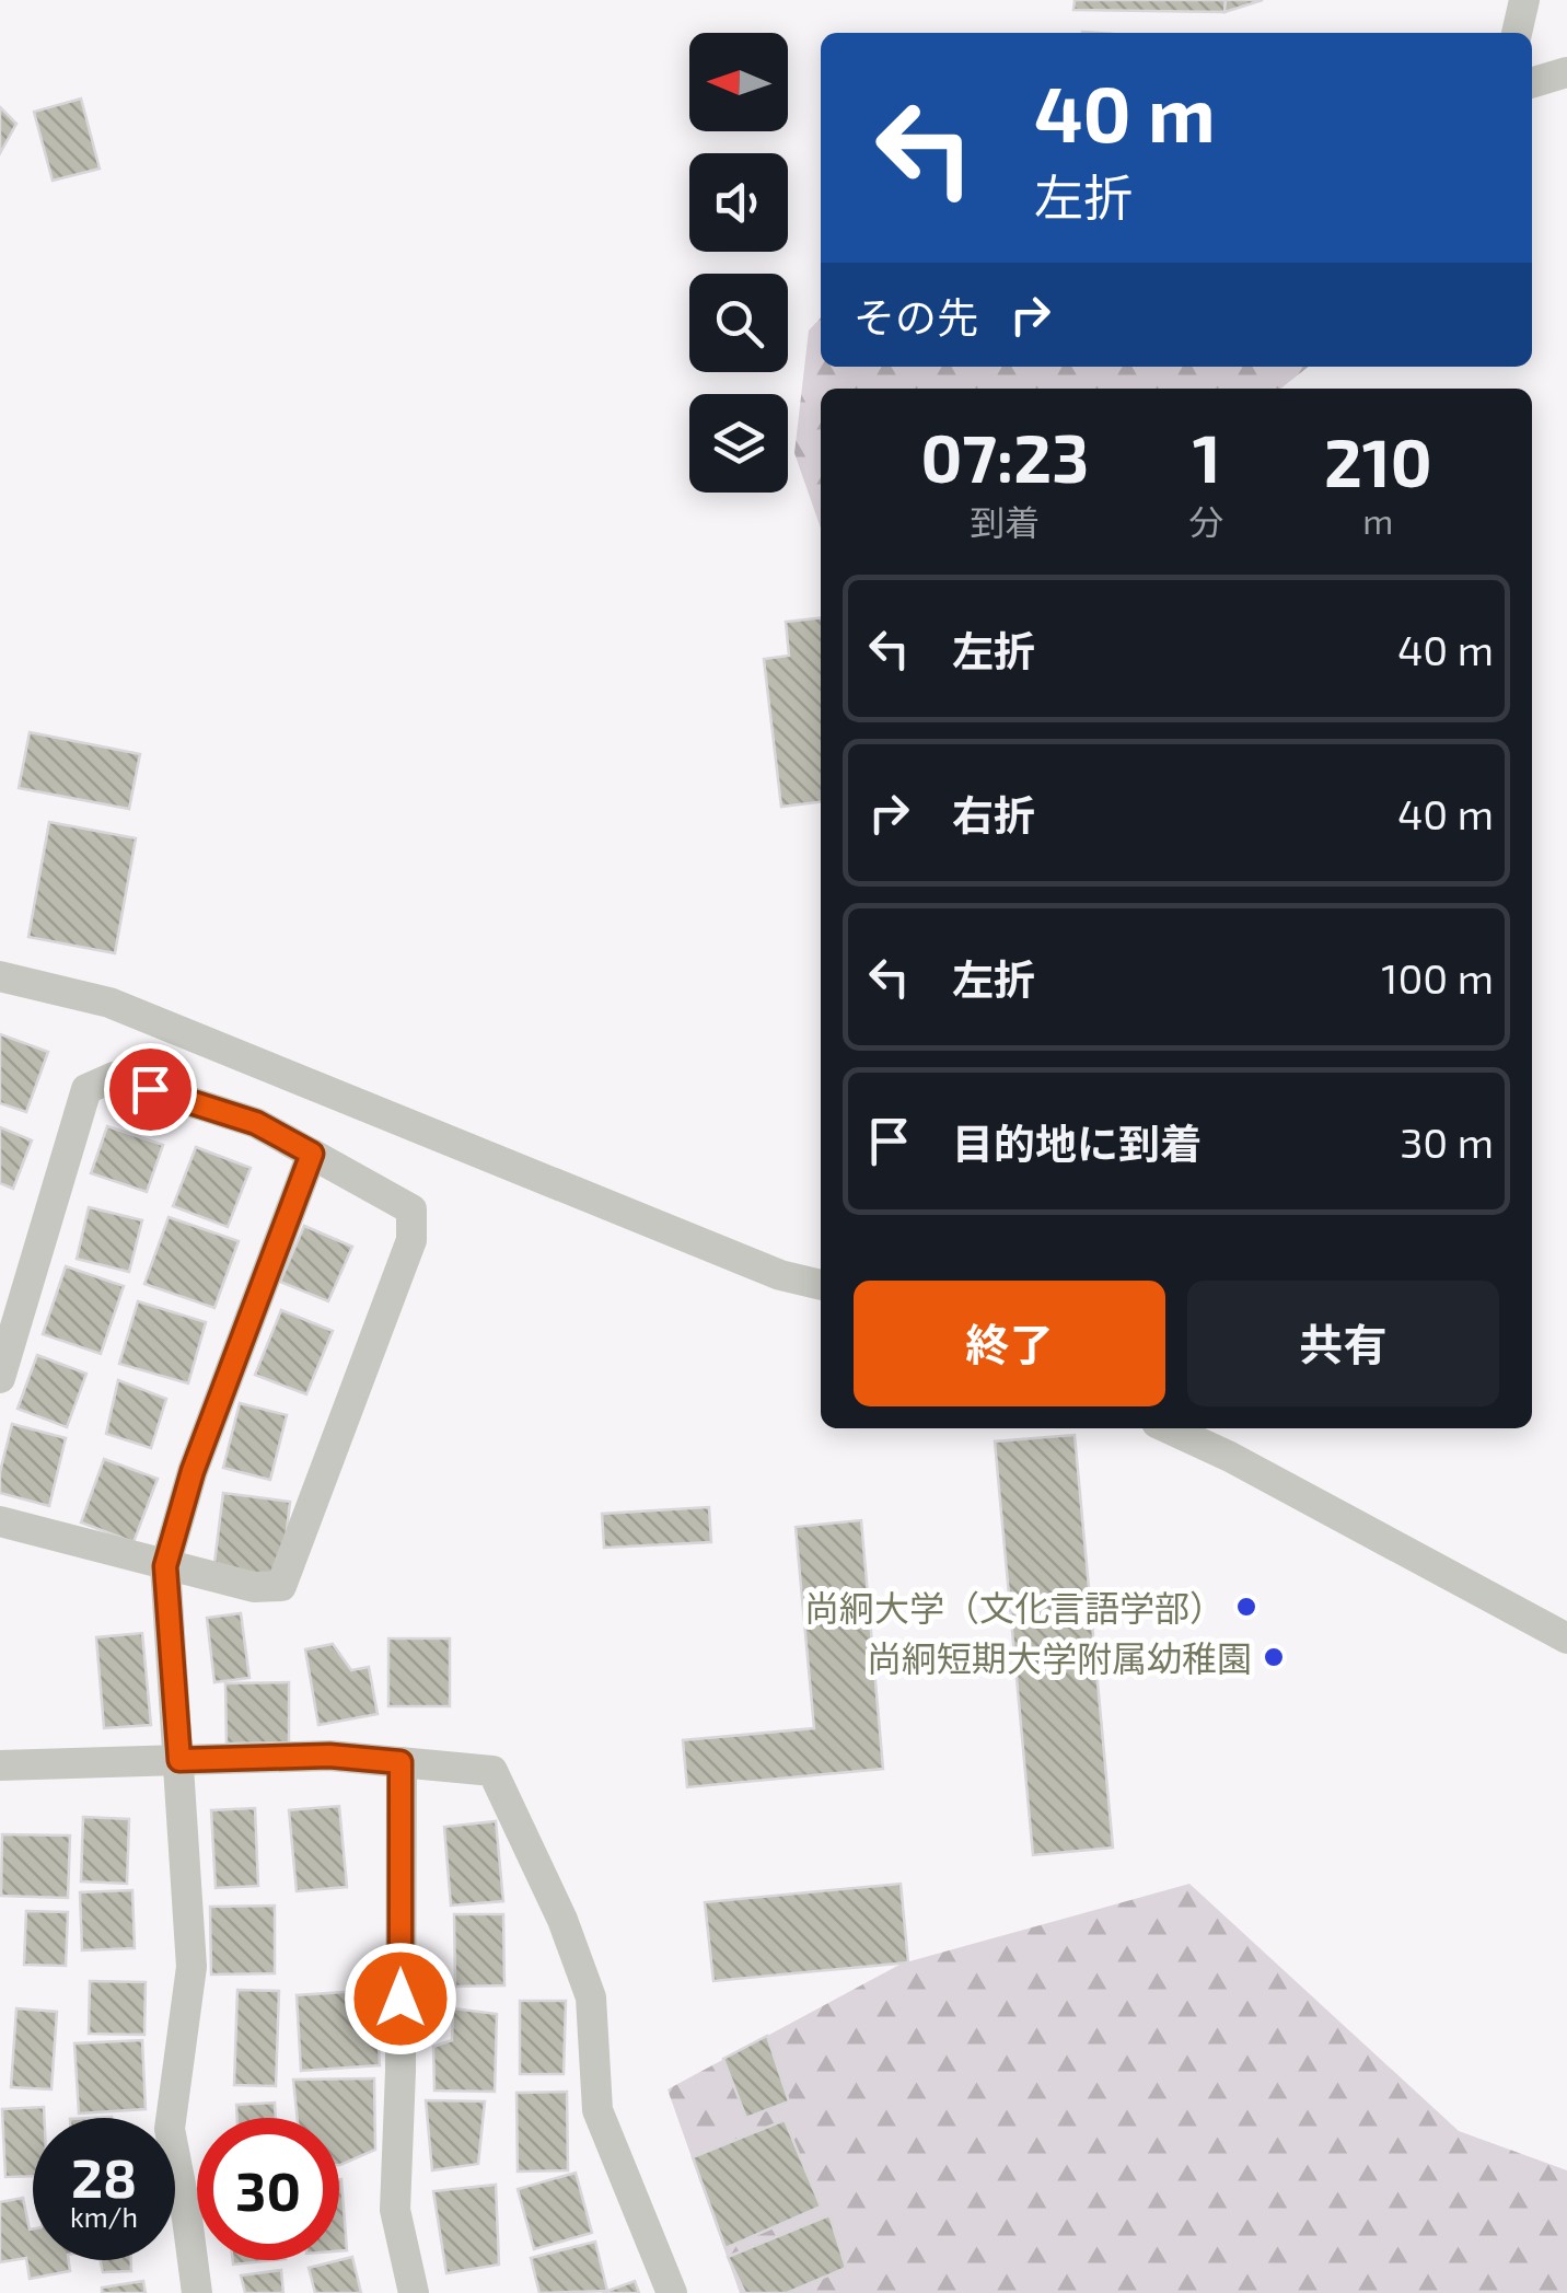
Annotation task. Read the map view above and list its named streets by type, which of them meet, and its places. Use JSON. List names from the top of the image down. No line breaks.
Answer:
{"places":["尚絅大学（文化言語学部）","尚絅短期大学附属幼稚園"],"north":"left","page":{"turn":["40 m","左折"],"then":"その先","eta":["07:23","到着","1","分","210","m"],"list":[{"name":"左折","value":"40 m"},{"name":"右折","value":"40 m"},{"name":"左折","value":"100 m"},{"name":"目的地に到着","value":"30 m"}],"buttons":["終了","共有"],"speed":"28 km/h","limit":"30"}}
